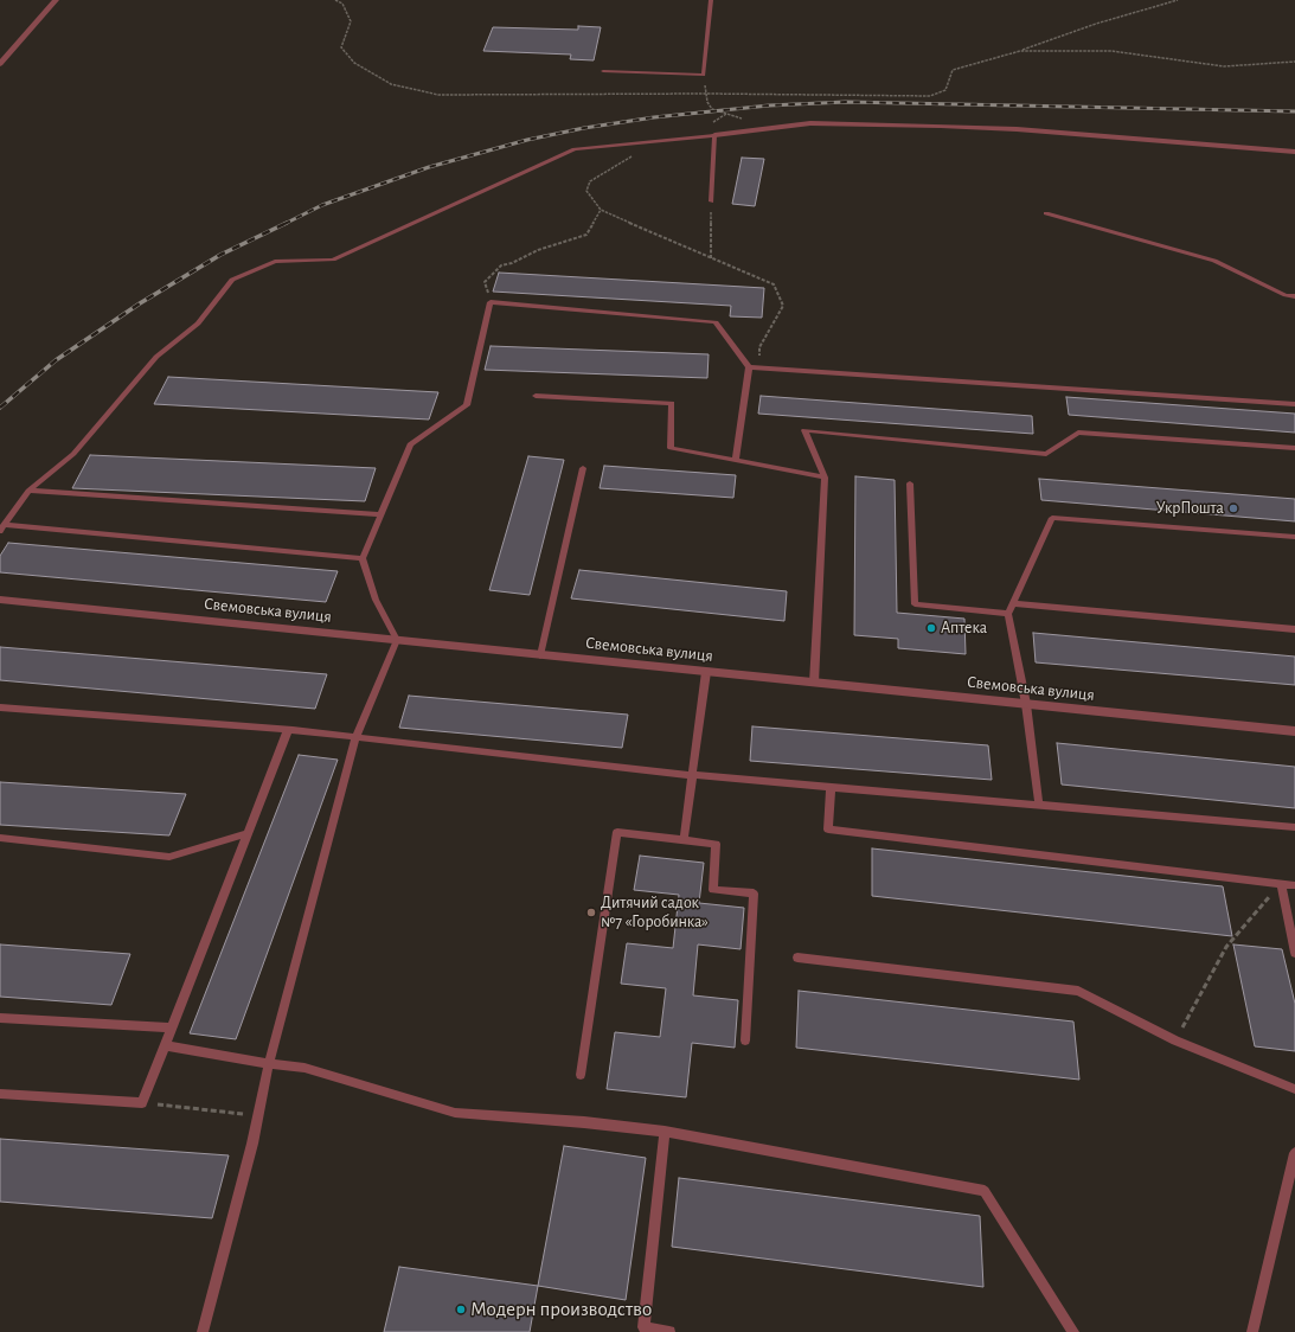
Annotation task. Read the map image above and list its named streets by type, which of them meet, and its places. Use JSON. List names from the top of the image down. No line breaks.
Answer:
{"streets":{"street":["Свемовська вулиця"]},"places":["УкрПошта","Аптека","Дитячий садок №7 «Горобинка»","Модерн производство"]}
